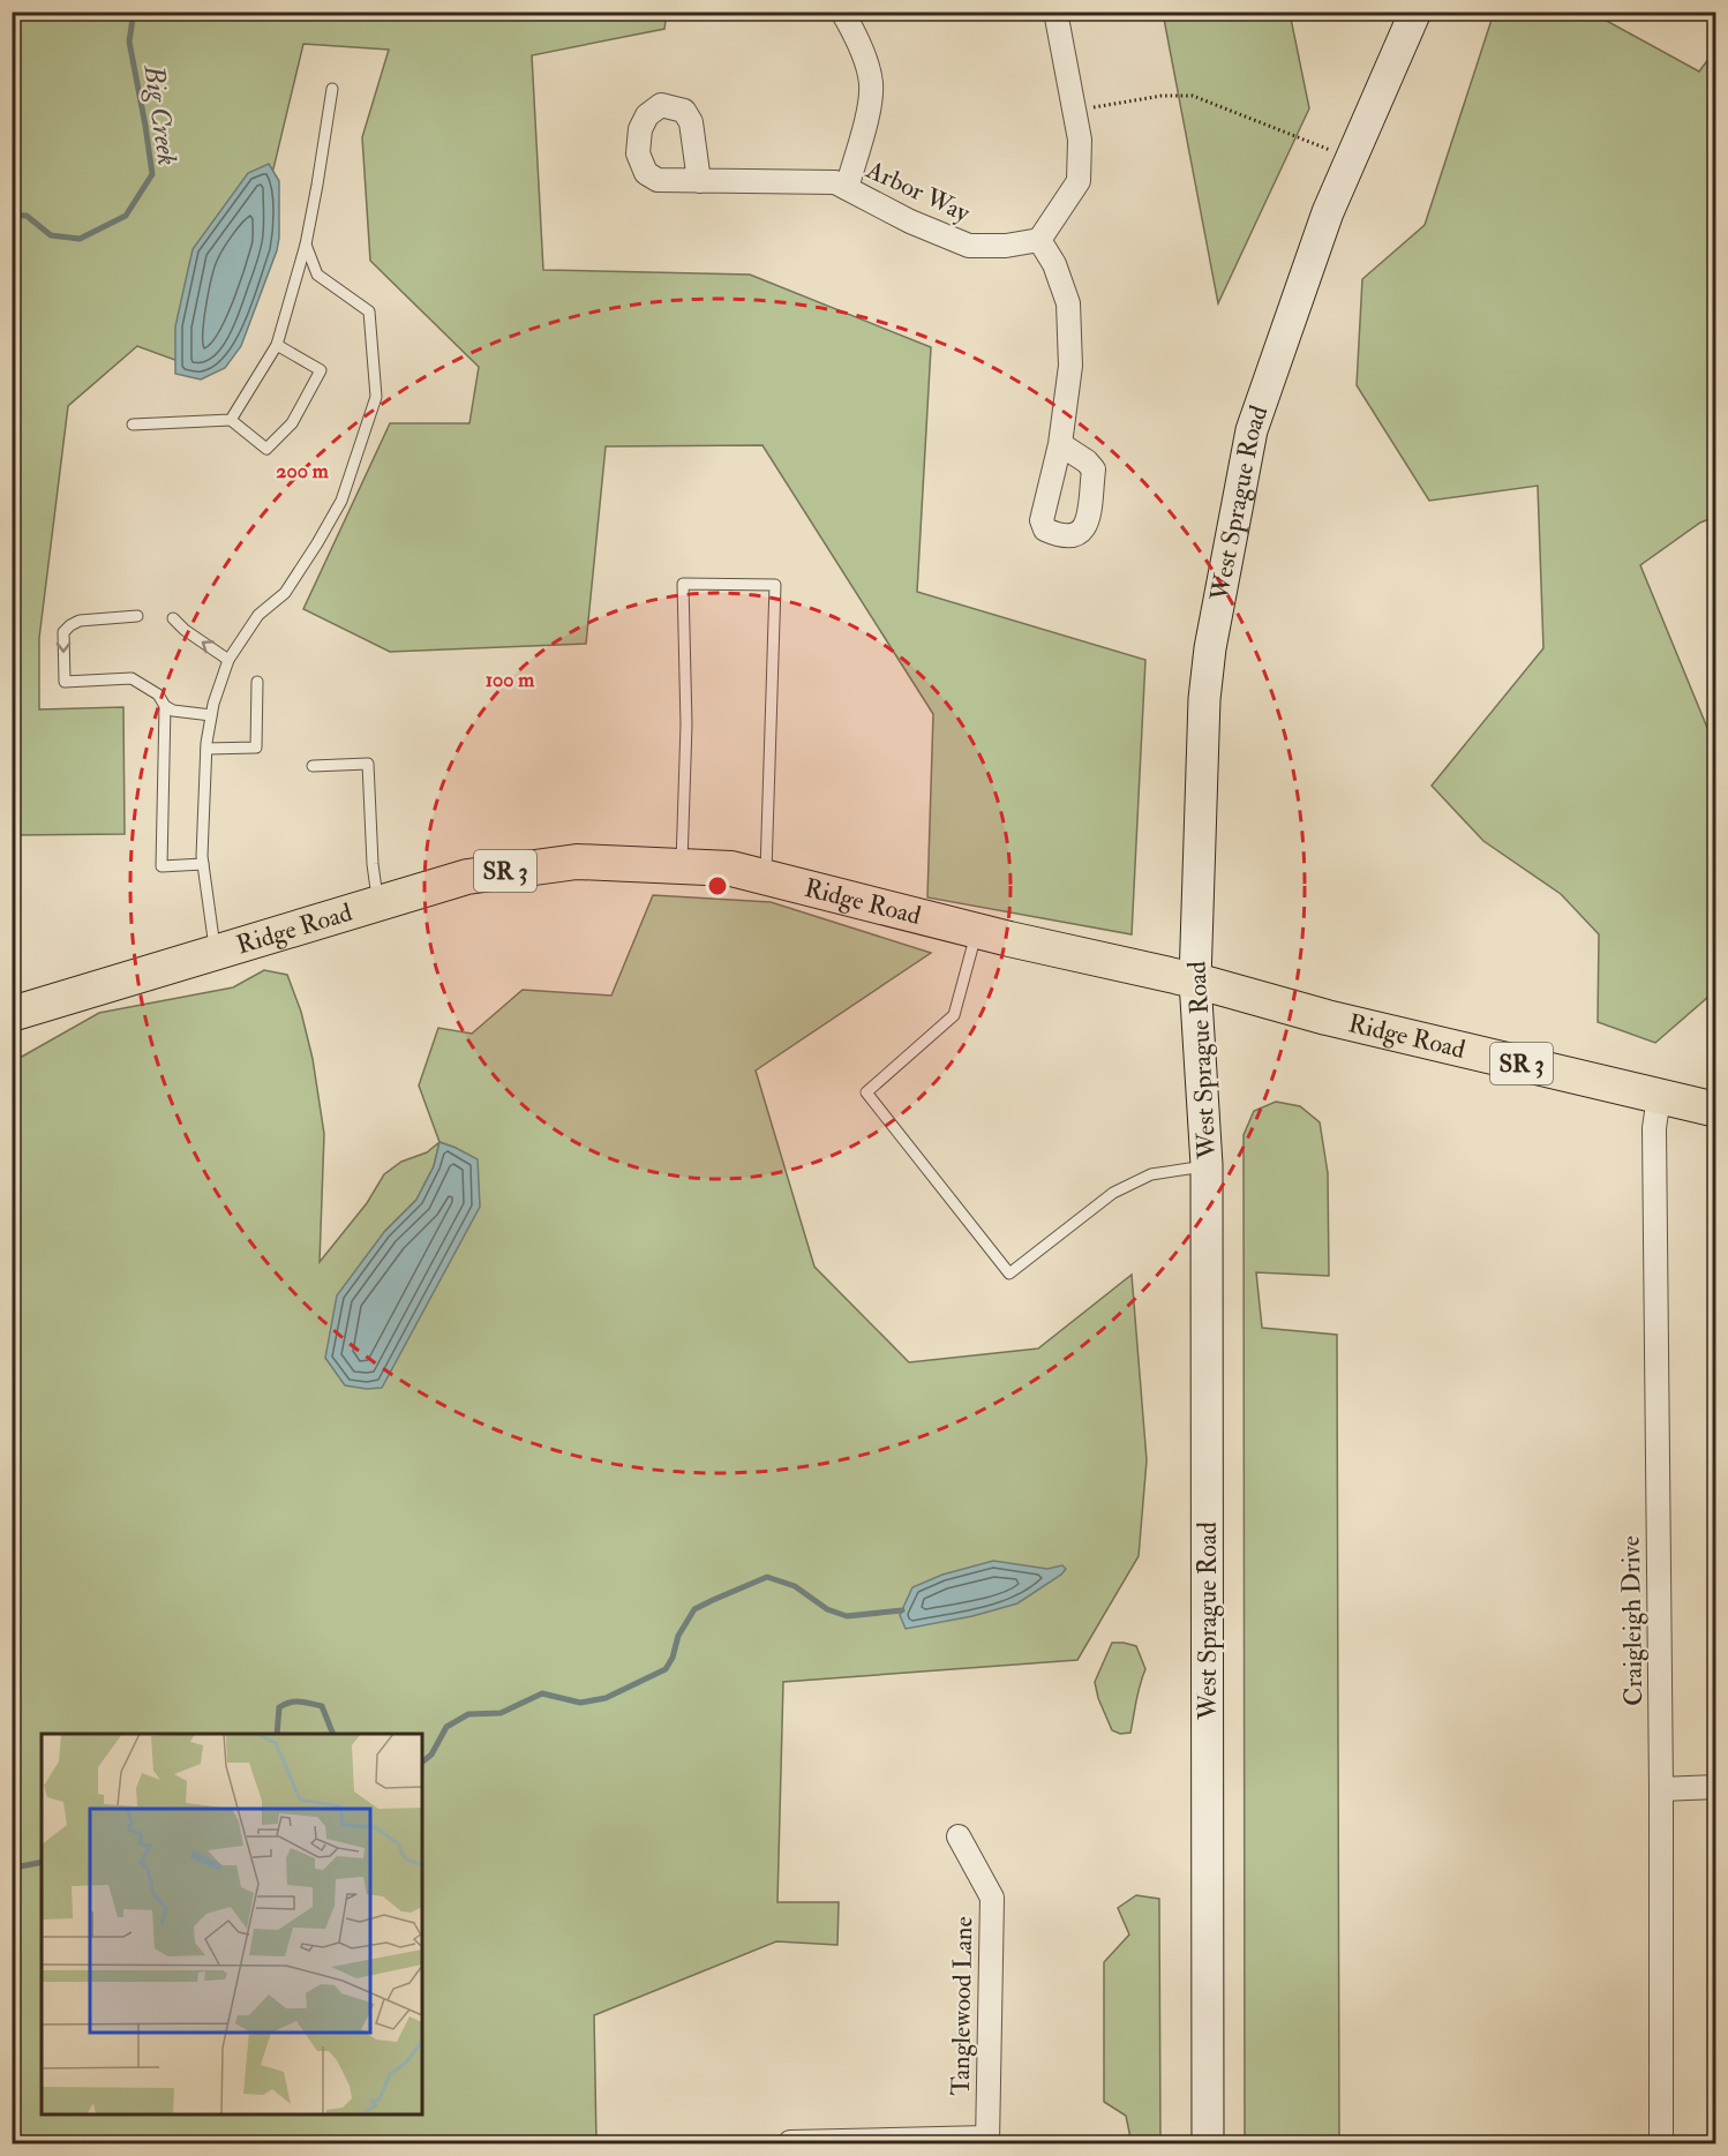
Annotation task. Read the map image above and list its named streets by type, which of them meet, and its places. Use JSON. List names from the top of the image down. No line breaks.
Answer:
{"streets":{"main road":["SR 3","Ridge Road"],"street":["Arbor Way","West Sprague Road","Craigleigh Drive","Tanglewood Lane"]},"crossings":[["West Sprague Road","Ridge Road"],["Ridge Road","Craigleigh Drive"]],"water":["Big Creek"],"rings":["200 m","100 m"]}
